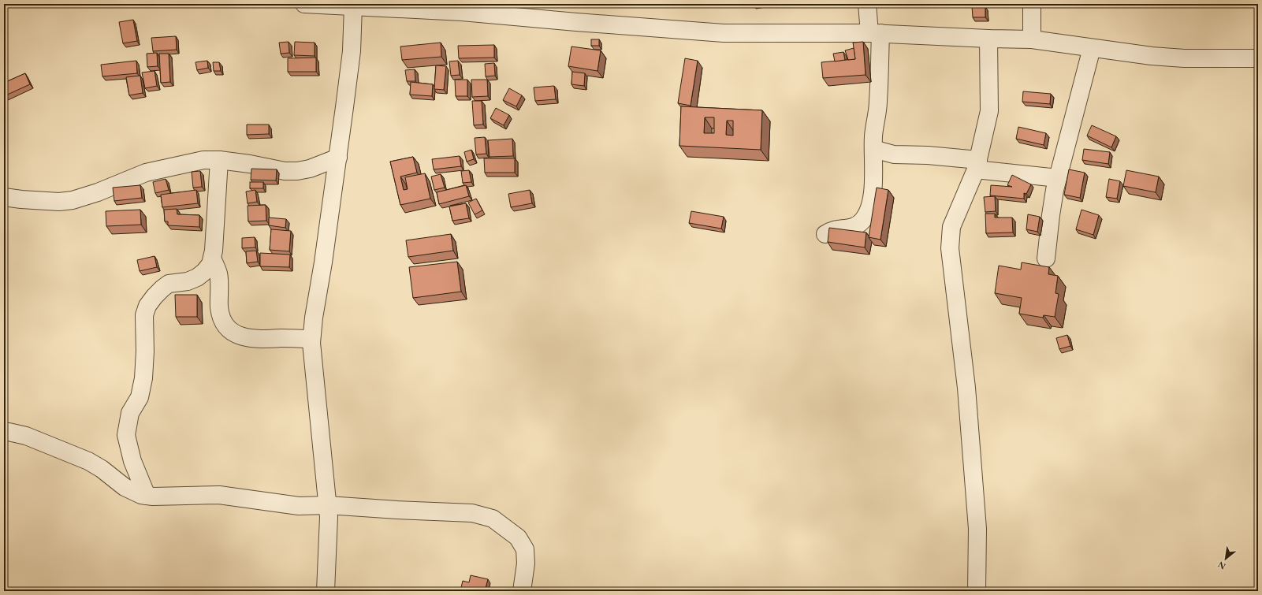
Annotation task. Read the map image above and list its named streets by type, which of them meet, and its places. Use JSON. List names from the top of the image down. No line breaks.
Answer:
{"north":"bottom left"}
